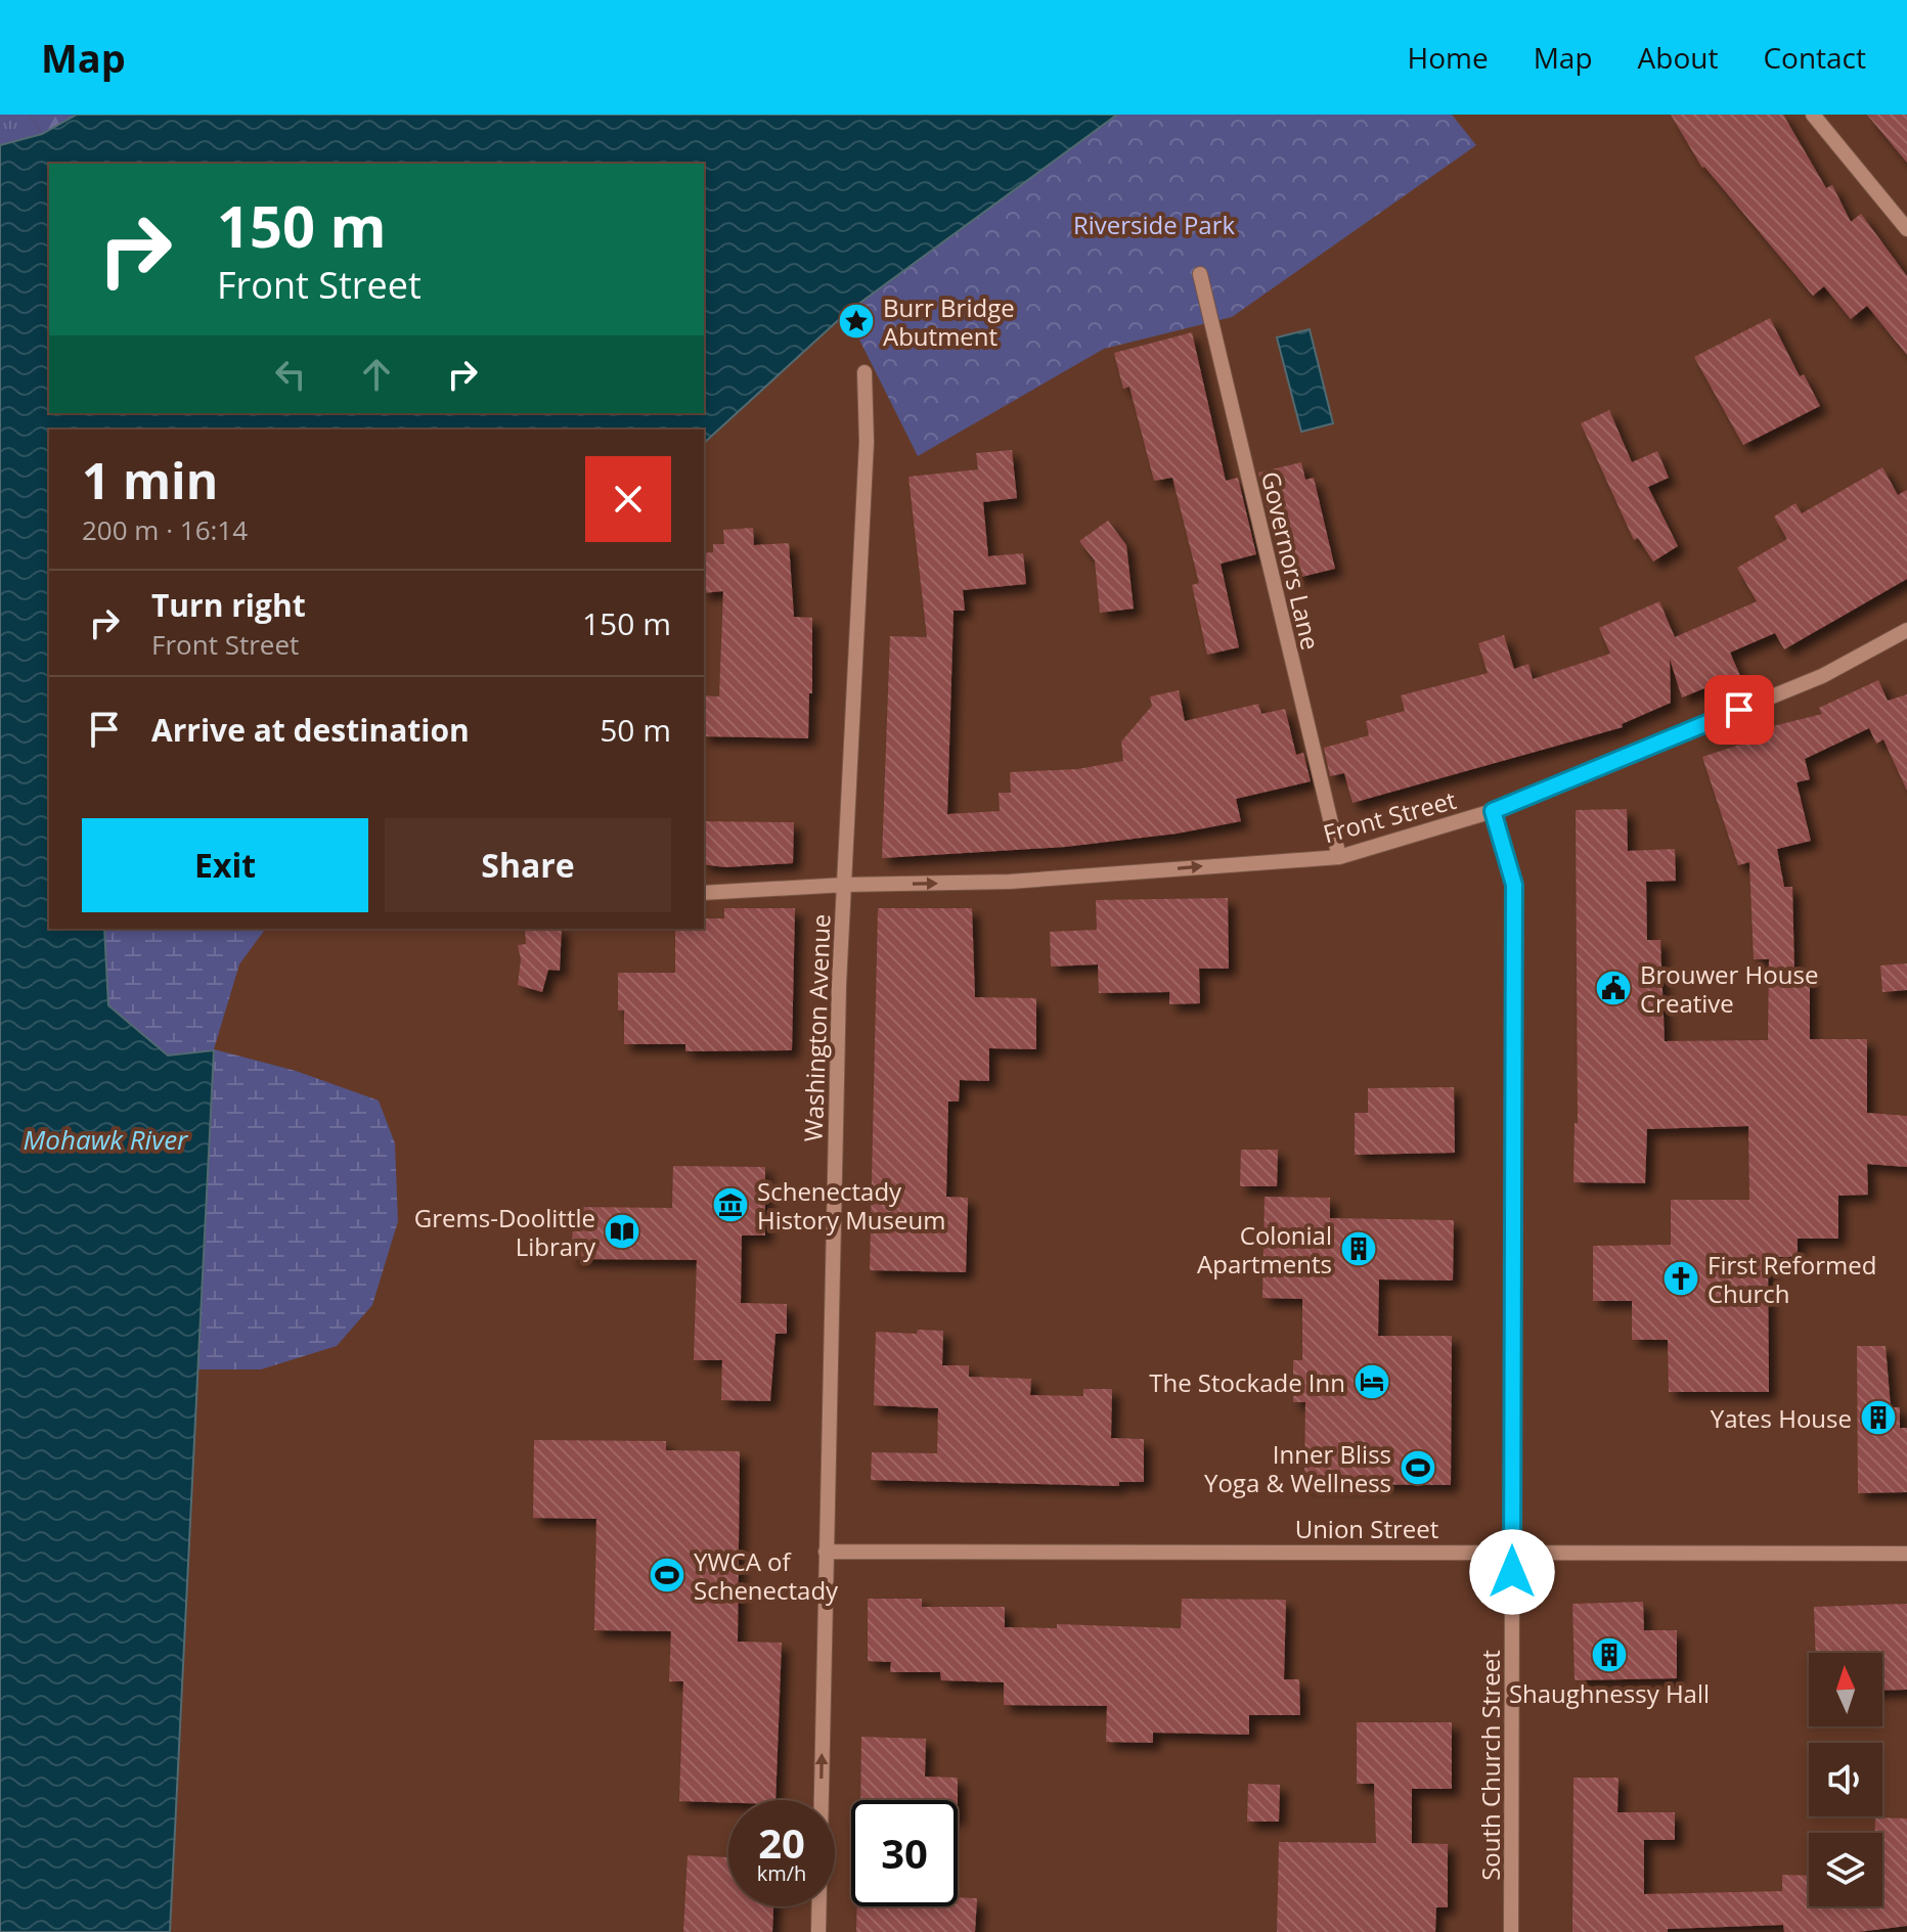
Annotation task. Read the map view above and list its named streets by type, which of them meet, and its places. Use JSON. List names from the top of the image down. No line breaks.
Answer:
{"streets":{"street":["Governors Lane","Front Street","Washington Avenue","Union Street","South Church Street"]},"crossings":[["Governors Lane","Front Street"],["Front Street","Washington Avenue"],["Front Street","South Church Street"],["Washington Avenue","Union Street"],["Union Street","South Church Street"]],"one_way":["Front Street"],"water":["Mohawk River"],"parks":["Riverside Park"],"places":{"place":["Burr Bridge Abutment"],"public building":["Brouwer House Creative"],"museum":["Schenectady History Museum"],"library":["Grems-Doolittle Library"],"building":["Colonial Apartments","Yates House","Shaughnessy Hall"],"church":["First Reformed Church"],"hotel":["The Stockade Inn"],"sports":["Inner Bliss Yoga & Wellness","YWCA of Schenectady"]},"north":"top","page":{"header":"Map","nav":["Home","Map","About","Contact"],"turn":["150 m","Front Street"],"heading":["1 min","200 m · 16:14"],"list":[{"name":"Turn right","note":"Front Street","value":"150 m"},{"name":"Arrive at destination","value":"50 m"}],"buttons":["Exit","Share"],"speed":"20 km/h","limit":"30"}}
